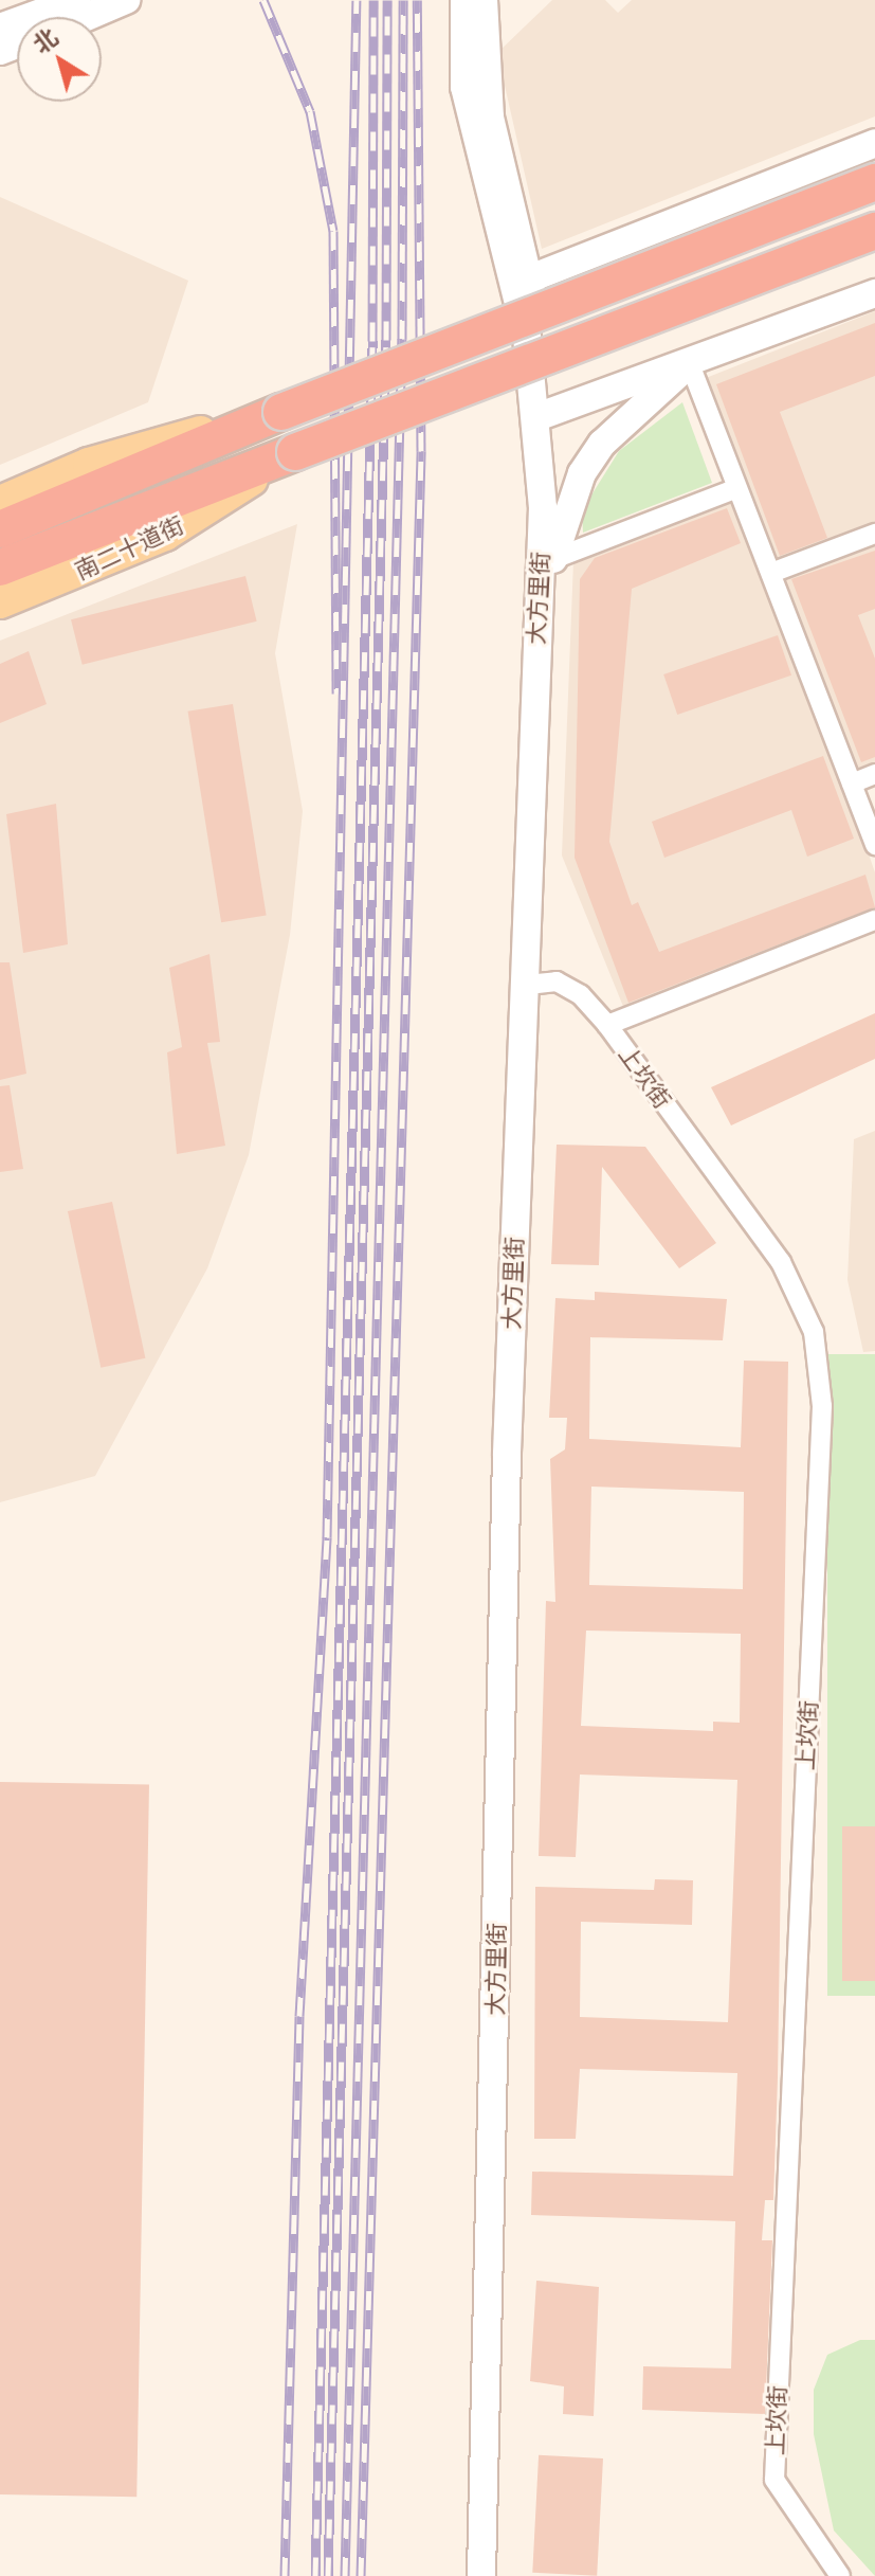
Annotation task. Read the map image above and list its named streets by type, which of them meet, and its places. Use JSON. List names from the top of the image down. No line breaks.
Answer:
{"streets":{"main road":["南二十道街","大方里街"],"street":["上坎街"]},"crossings":[["大方里街","上坎街"]],"north":"top left"}
